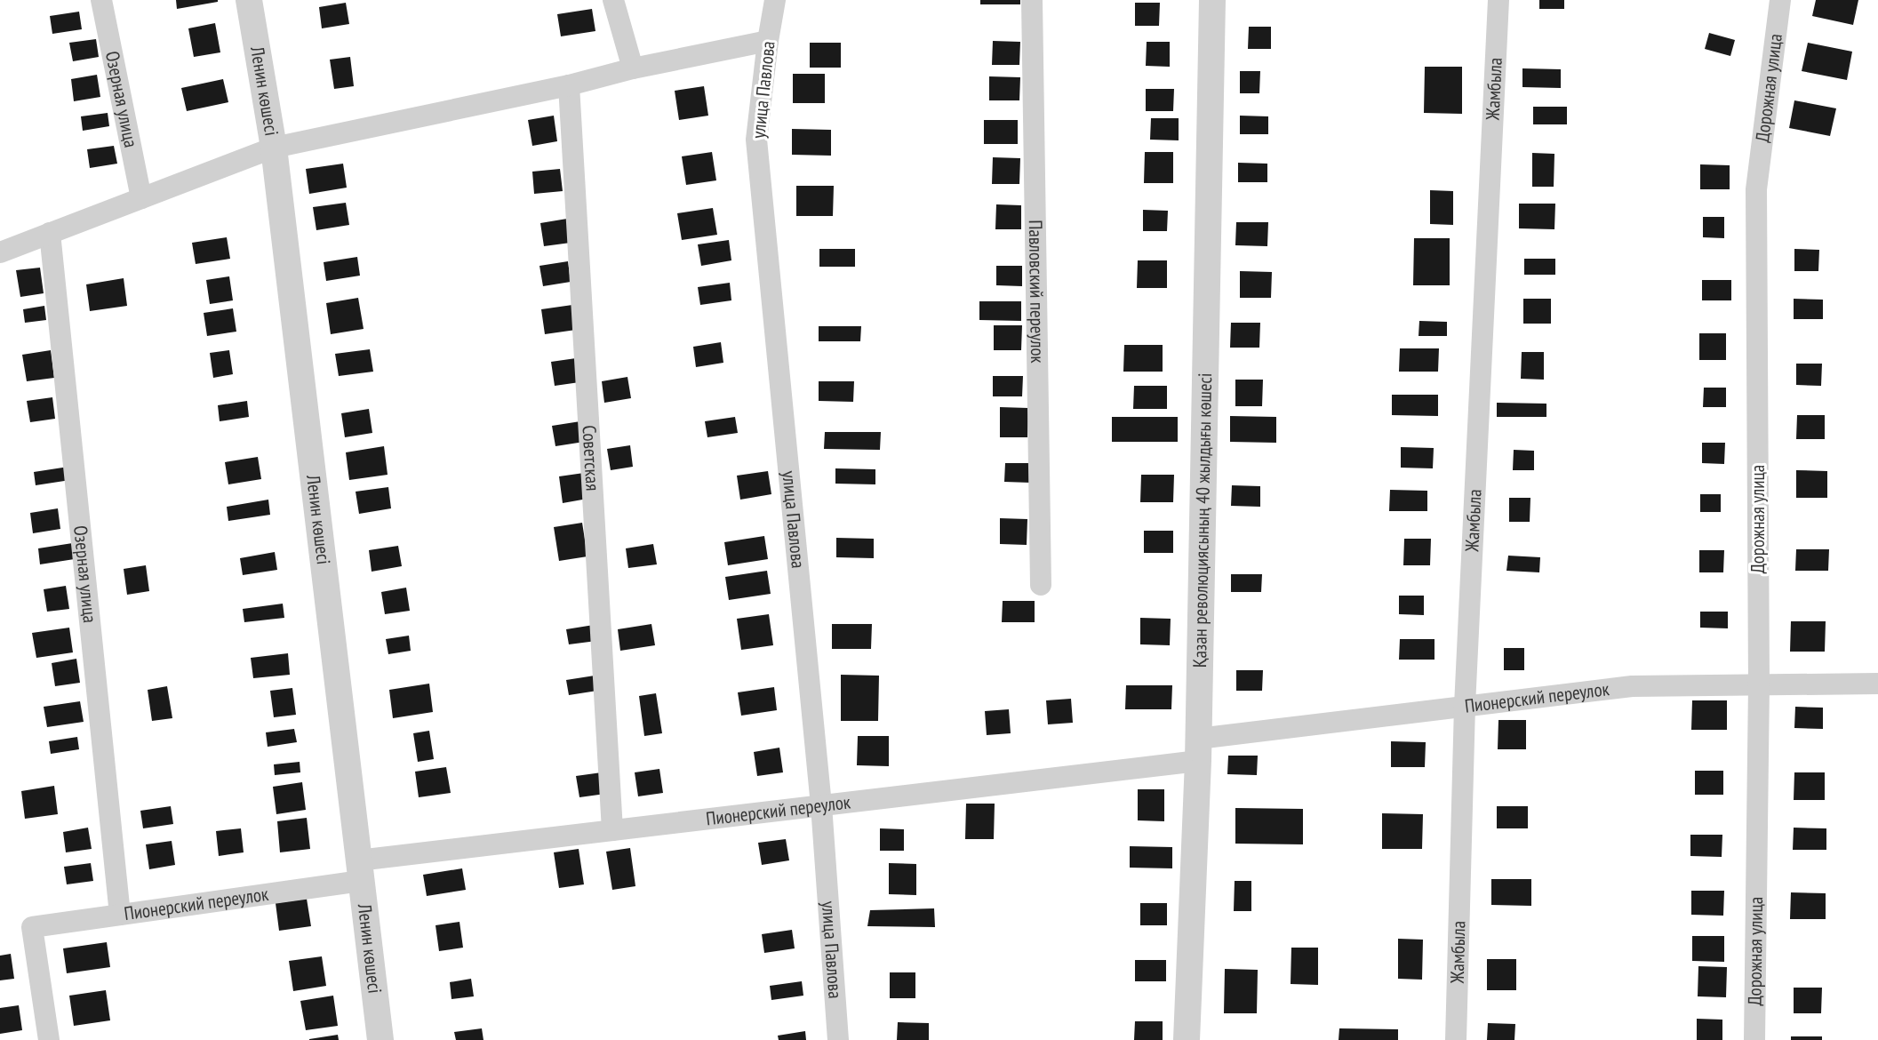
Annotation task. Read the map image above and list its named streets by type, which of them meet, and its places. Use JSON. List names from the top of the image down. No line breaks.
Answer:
{"streets":{"street":["Жамбыла","Дорожная улица","улица Павлова","Ленин көшесі","Озерная улица","Павловский переулок","Советская","Қазан революциясының 40 жылдығы көшесі","Пионерский переулок"]},"crossings":[["Жамбыла","Пионерский переулок"],["Дорожная улица","Пионерский переулок"],["улица Павлова","Пионерский переулок"],["Ленин көшесі","Пионерский переулок"],["Озерная улица","Пионерский переулок"],["Советская","Пионерский переулок"],["Қазан революциясының 40 жылдығы көшесі","Пионерский переулок"]]}
